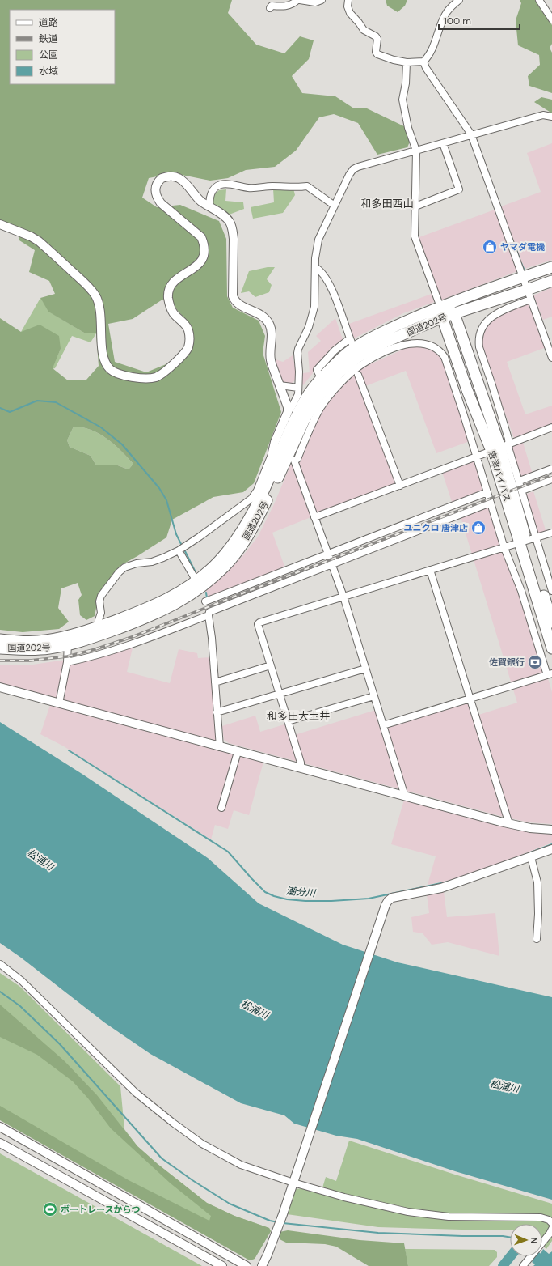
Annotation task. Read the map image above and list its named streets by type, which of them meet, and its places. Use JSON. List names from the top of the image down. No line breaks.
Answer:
{"streets":{"highway":["国道202号","唐津バイパス"]},"crossings":[["国道202号","唐津バイパス"]],"districts":["和多田西山","和多田大土井"],"water":["松浦川","潮分川"],"places":{"shop":["ヤマダ電機","ユニクロ 唐津店"],"bank":["佐賀銀行"],"sports":["ボートレースからつ"]},"legend":["道路","鉄道","公園","水域"],"scale_bar":"100 m","north":"right"}
